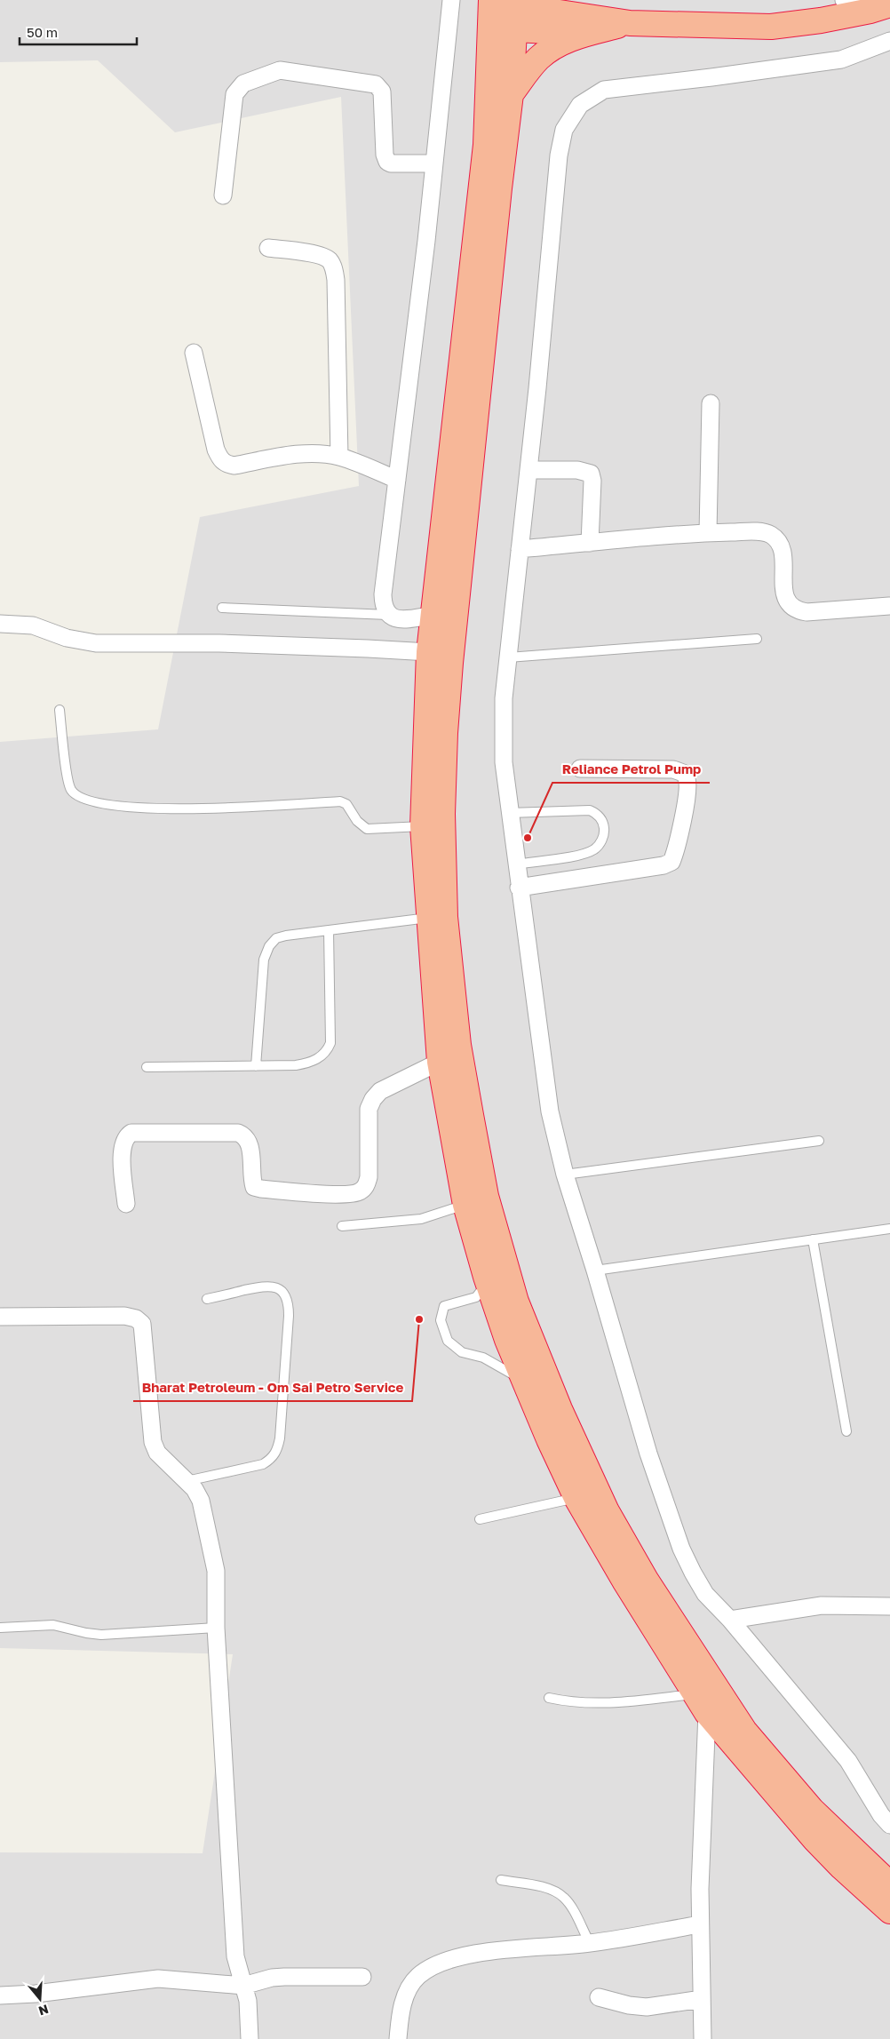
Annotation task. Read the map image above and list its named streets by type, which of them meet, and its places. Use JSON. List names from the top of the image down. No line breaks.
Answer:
{"places":["Reliance Petrol Pump","Bharat Petroleum - Om Sai Petro Service"],"scale_bar":"50 m","north":"bottom"}
